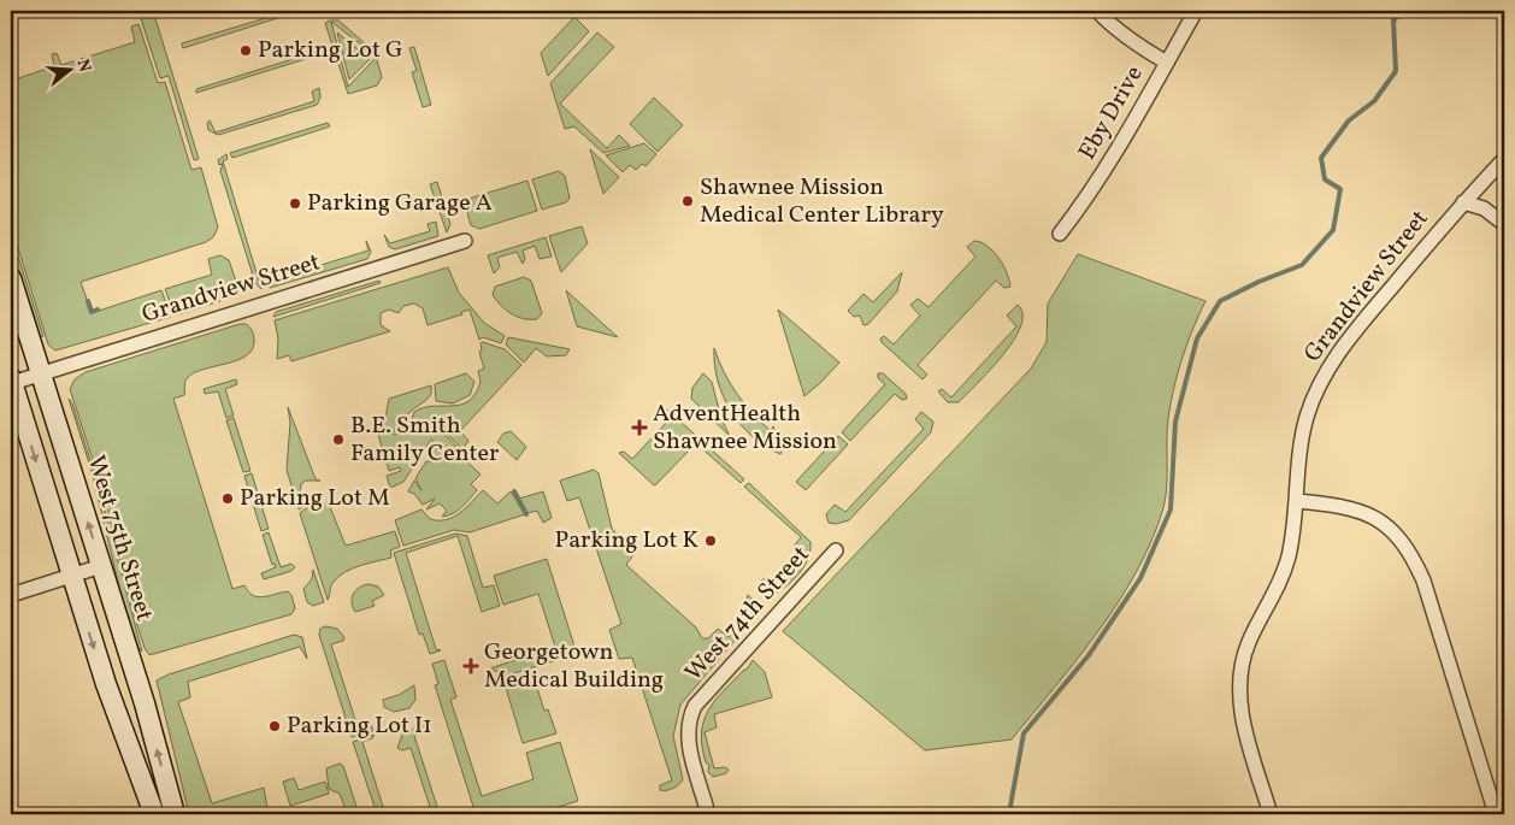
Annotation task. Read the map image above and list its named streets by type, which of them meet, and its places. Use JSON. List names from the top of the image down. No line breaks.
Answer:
{"streets":{"main road":["West 75th Street"],"street":["Eby Drive","Grandview Street","West 74th Street"]},"crossings":[["Grandview Street","West 75th Street"]],"places":{"other":["Parking Lot G","Shawnee Mission Medical Center Library","Parking Garage A","B.E. Smith Family Center","Parking Lot M","Parking Lot K","Parking Lot I1"],"health":["AdventHealth Shawnee Mission","Georgetown Medical Building"]},"north":"right"}
